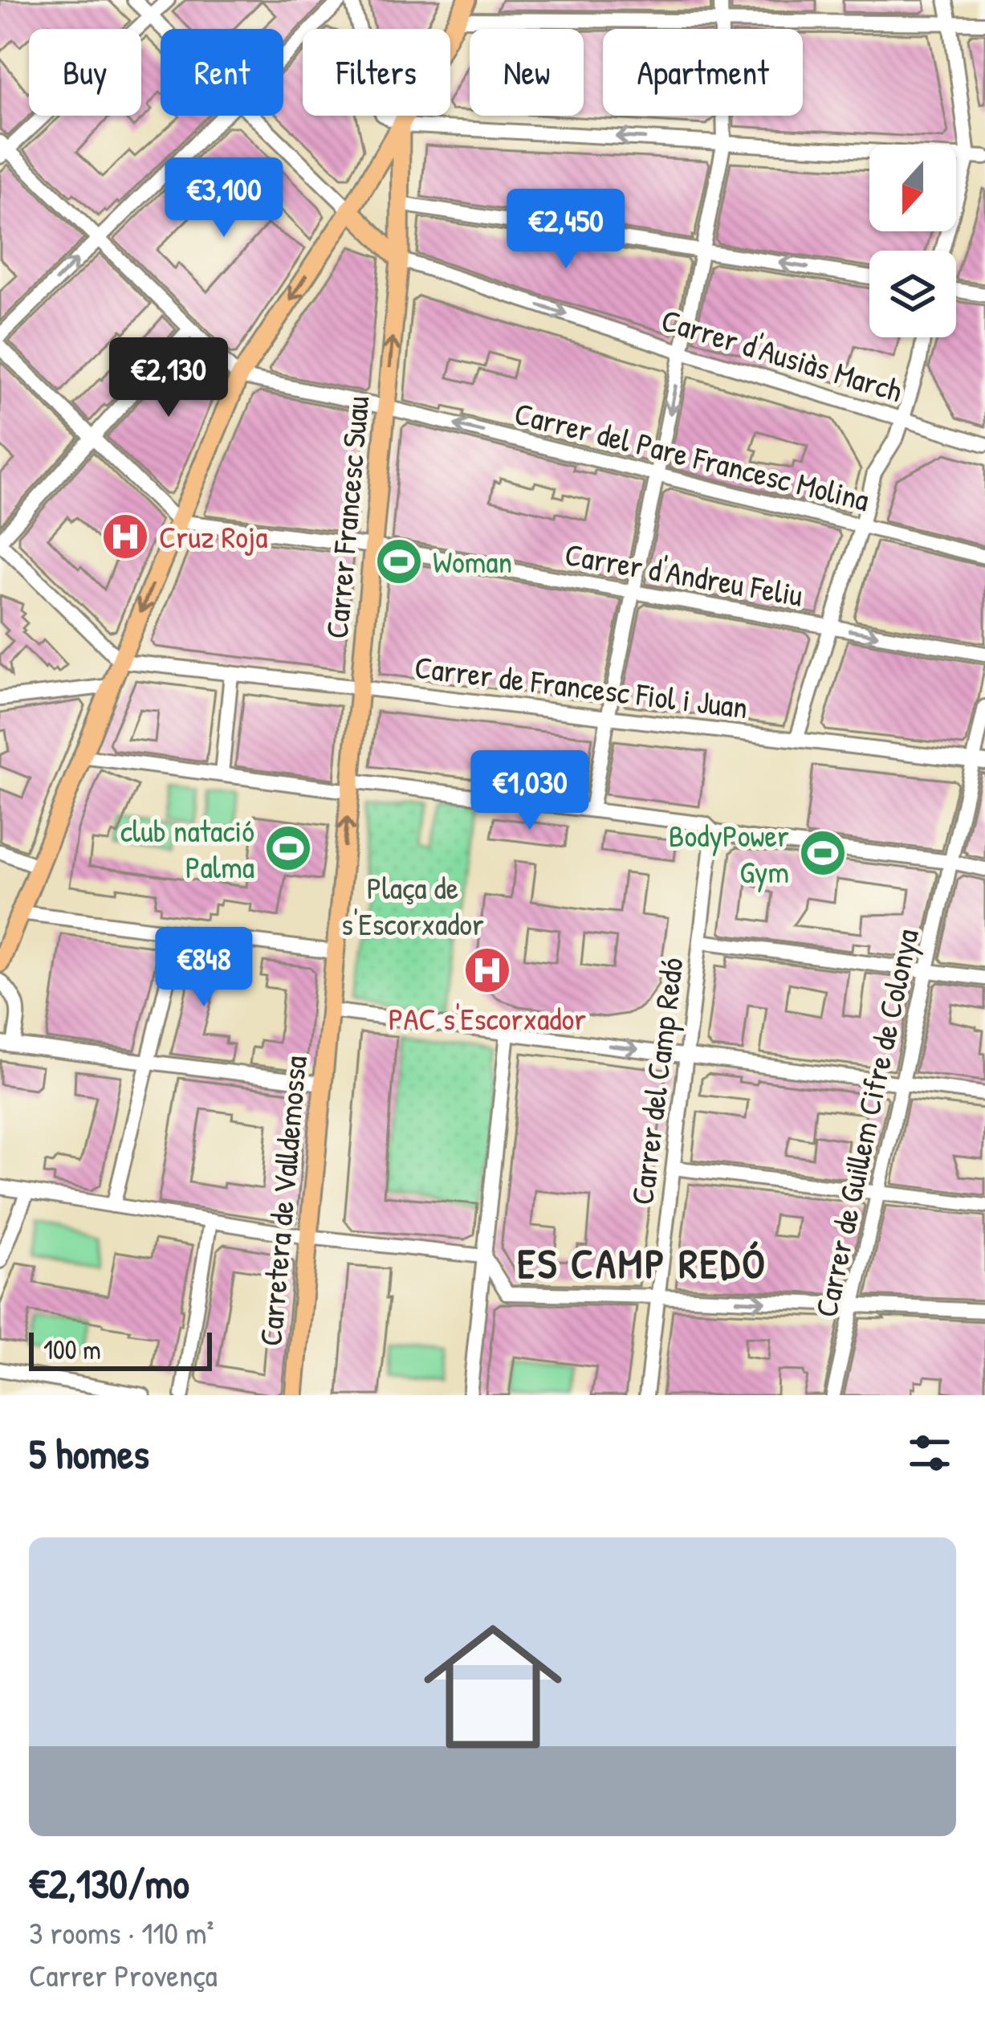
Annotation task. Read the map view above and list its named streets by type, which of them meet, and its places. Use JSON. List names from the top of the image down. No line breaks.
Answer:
{"streets":{"main road":["Carrer Francesc Suau","Carretera de Valldemossa"],"street":["Carrer d'Ausiàs March","Carrer del Pare Francesc Molina","Carrer d'Andreu Feliu","Carrer de Francesc Fiol i Juan","Carrer del Camp Redó","Carrer de Guillem Cifre de Colonya"]},"crossings":[["Carrer d'Ausiàs March","Carrer Francesc Suau"],["Carrer del Pare Francesc Molina","Carrer Francesc Suau"],["Carrer Francesc Suau","Carrer d'Andreu Feliu"],["Carrer Francesc Suau","Carrer de Francesc Fiol i Juan"],["Carrer Francesc Suau","Carretera de Valldemossa"],["Carrer de Francesc Fiol i Juan","Carrer de Guillem Cifre de Colonya"]],"one_way":["Carrer del Pare Francesc Molina"],"districts":["ES CAMP REDÓ"],"parks":["Plaça de s'Escorxador"],"places":{"hospital":["Cruz Roja","PAC s'Escorxador"],"sports":["Woman","club natació Palma","BodyPower Gym"]},"scale_bar":"100 m","north":"bottom","page":{"chip":["Buy","Rent","Filters","New","Apartment"],"price":["€3,100","€2,450","€2,130","€1,030","€848"],"scale":"100 m","heading":"5 homes","list":[{"name":"€2,130/mo","note":"3 rooms · 110 m² · Carrer Provença"}]}}
